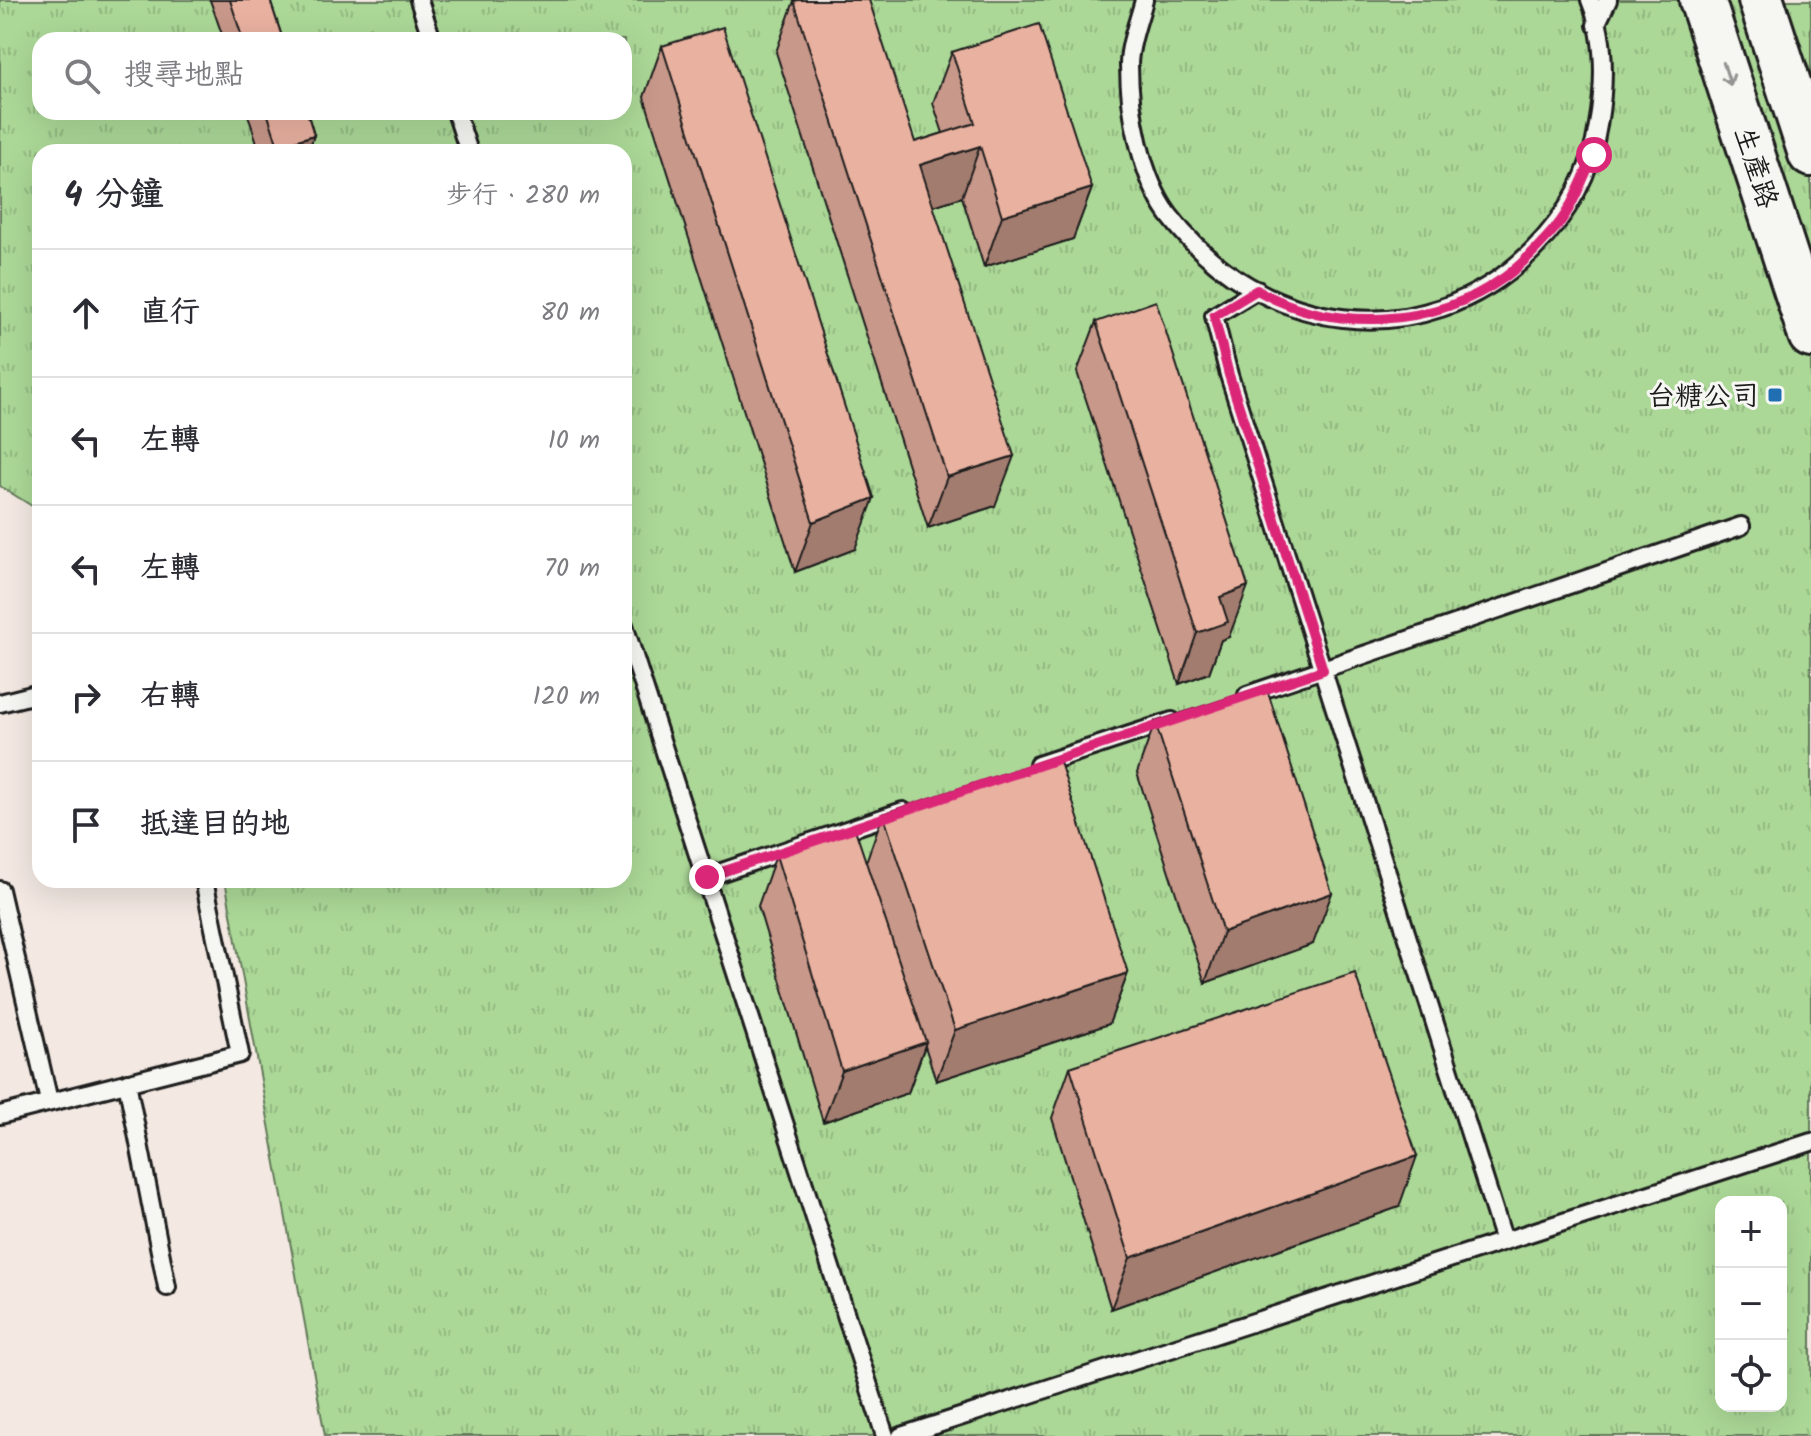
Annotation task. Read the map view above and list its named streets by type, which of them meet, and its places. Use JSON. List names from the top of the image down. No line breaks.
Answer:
{"streets":{"street":["生產路"]},"places":{"transit":["台糖公司"]},"page":{"search":"搜尋地點","heading":["4 分鐘","步行 · 280 m"],"list":[["直行","80 m"],["左轉","10 m"],["左轉","70 m"],["右轉","120 m"],"抵達目的地"],"map_buttons":["+","−"]}}
